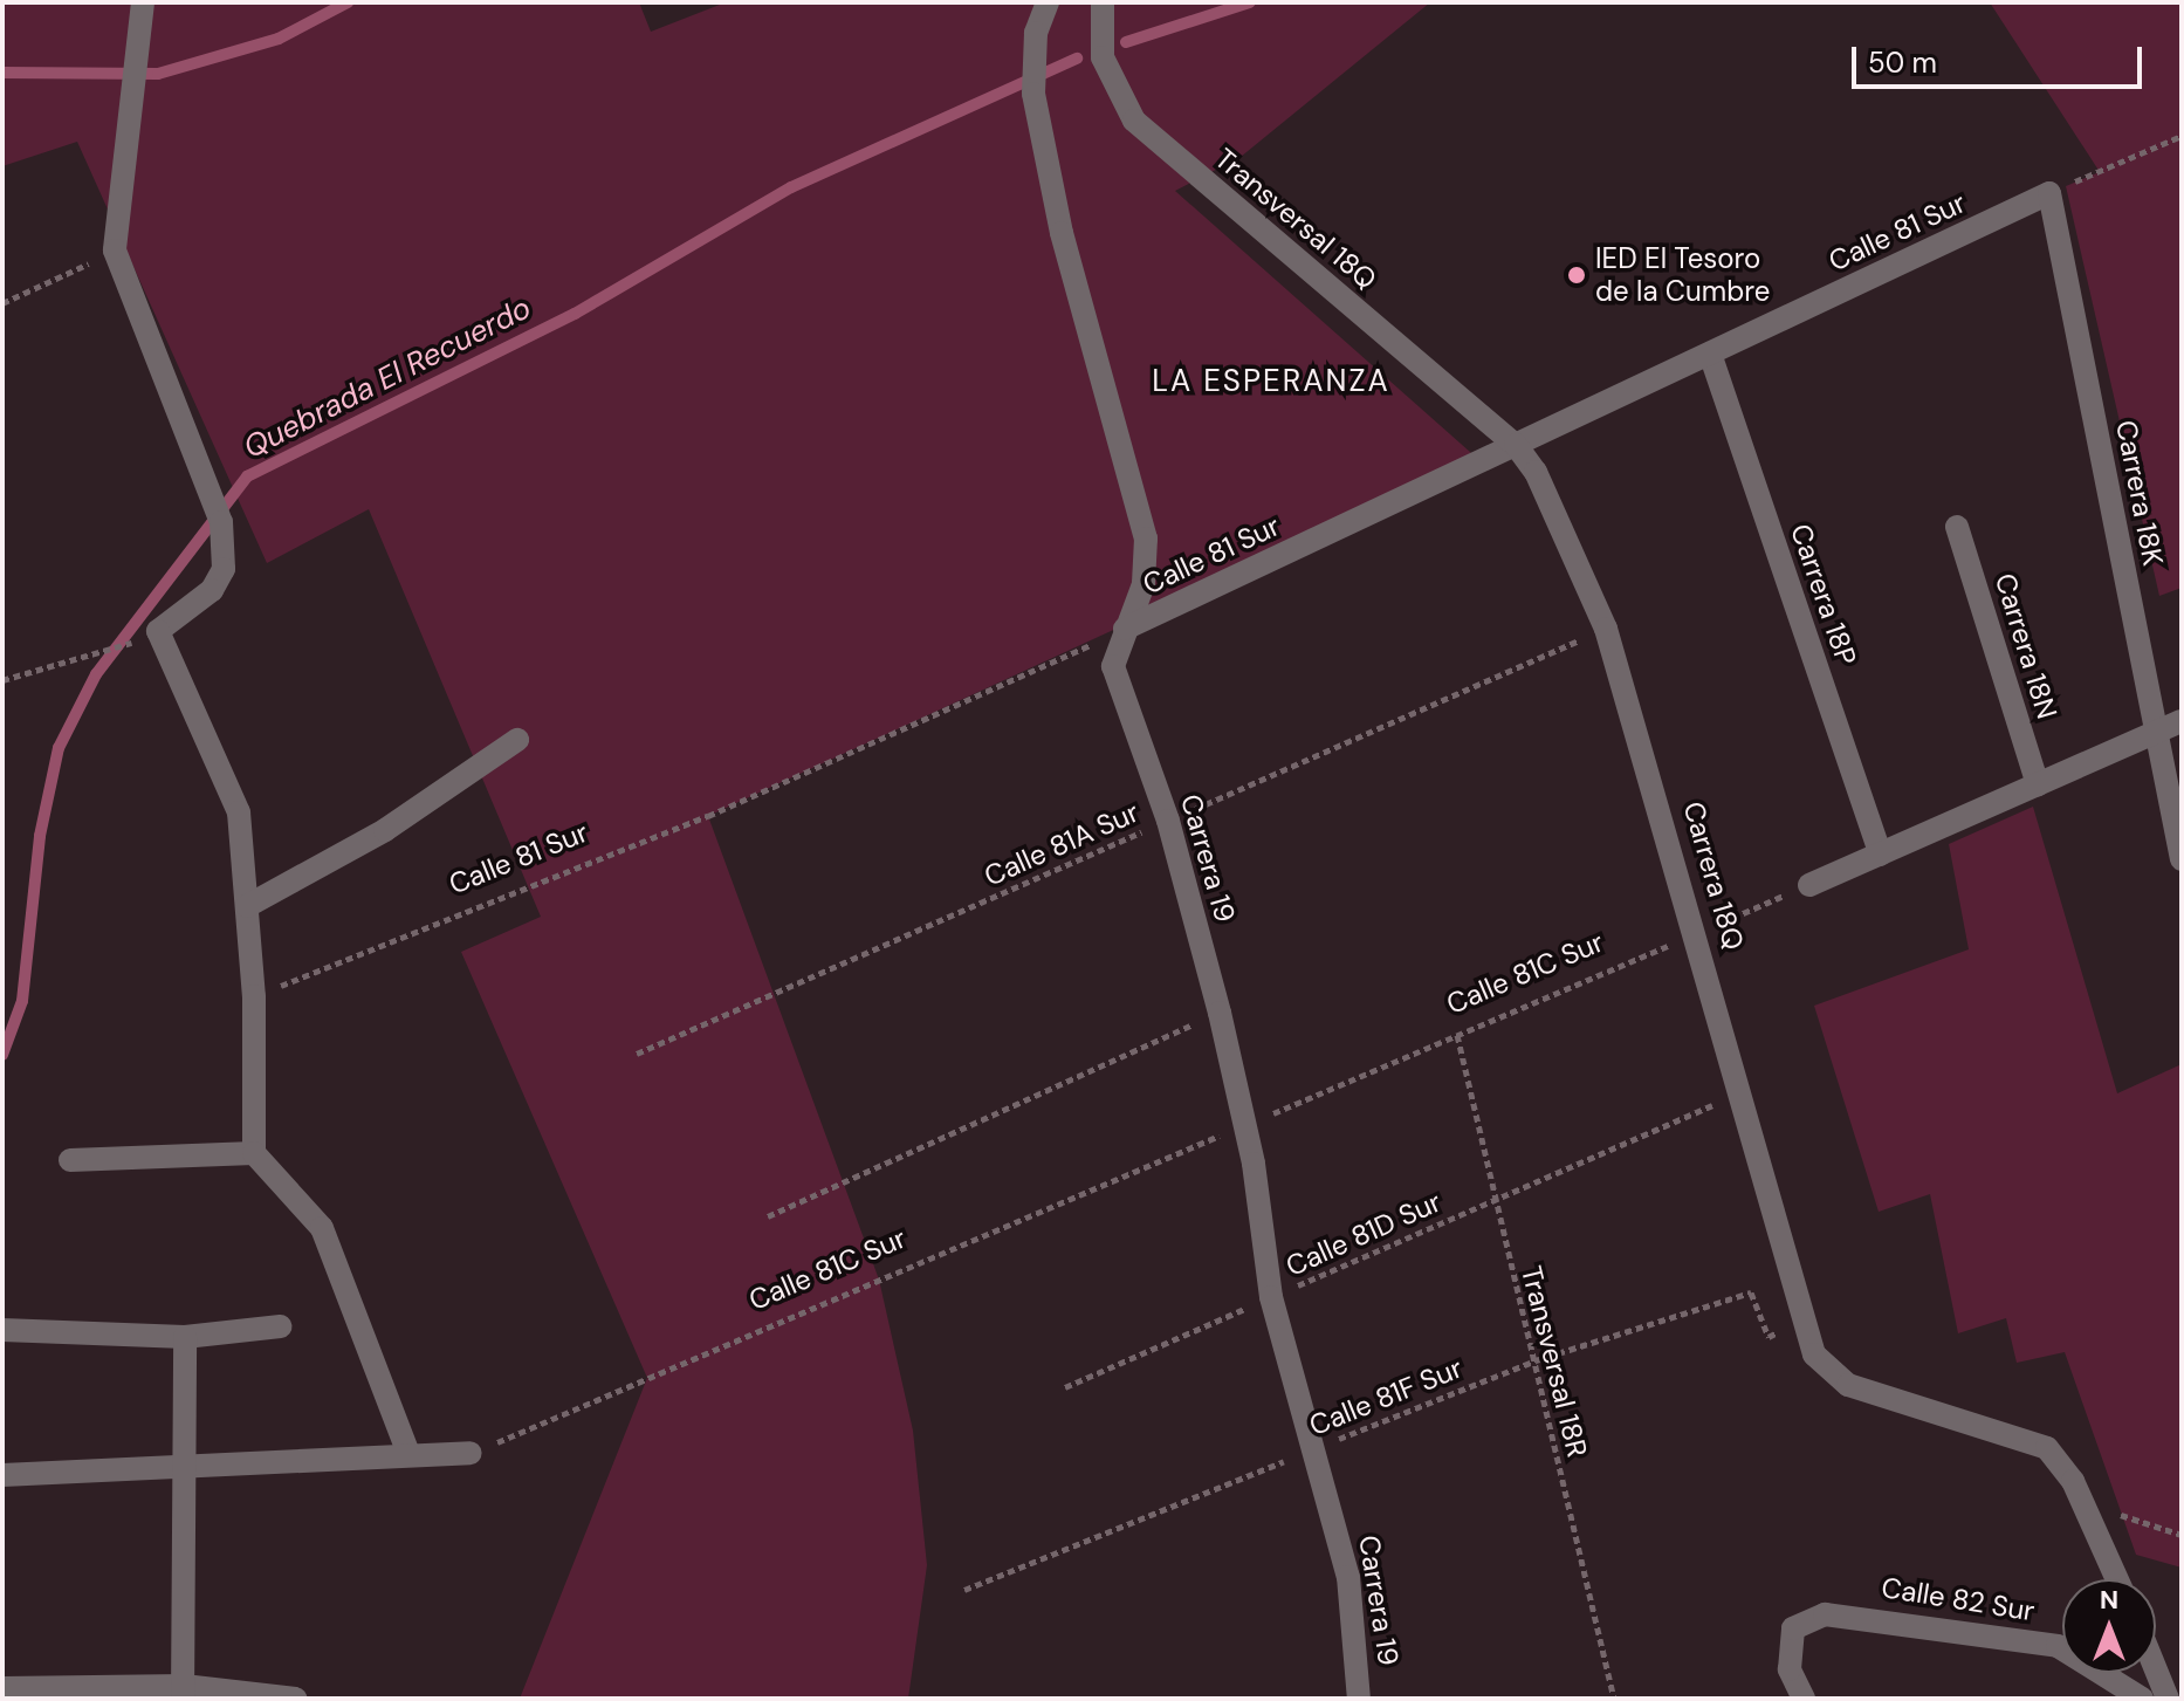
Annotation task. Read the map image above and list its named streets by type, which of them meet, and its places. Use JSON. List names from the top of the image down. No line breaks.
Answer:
{"streets":{"street":["Transversal 18Q","Calle 81 Sur","Carrera 18K","Carrera 18P","Carrera 18N","Carrera 19","Carrera 18Q","Calle 82 Sur"],"path":["Calle 81A Sur","Calle 81C Sur","Calle 81D Sur","Transversal 18R","Calle 81F Sur"]},"crossings":[["Transversal 18Q","Calle 81 Sur"],["Transversal 18Q","Carrera 18Q"],["Calle 81 Sur","Carrera 18K"],["Calle 81 Sur","Carrera 18P"],["Calle 81 Sur","Carrera 19"],["Calle 81 Sur","Carrera 18Q"],["Calle 81A Sur","Carrera 19"],["Calle 81A Sur","Carrera 18Q"],["Carrera 19","Calle 81C Sur"],["Carrera 19","Calle 81D Sur"],["Carrera 19","Calle 81F Sur"],["Carrera 18Q","Calle 81F Sur"],["Calle 81C Sur","Transversal 18R"],["Calle 81D Sur","Transversal 18R"],["Transversal 18R","Calle 81F Sur"]],"districts":["LA ESPERANZA"],"water":["Quebrada El Recuerdo"],"places":["IED El Tesoro de la Cumbre"],"scale_bar":"50 m","north":"top"}
